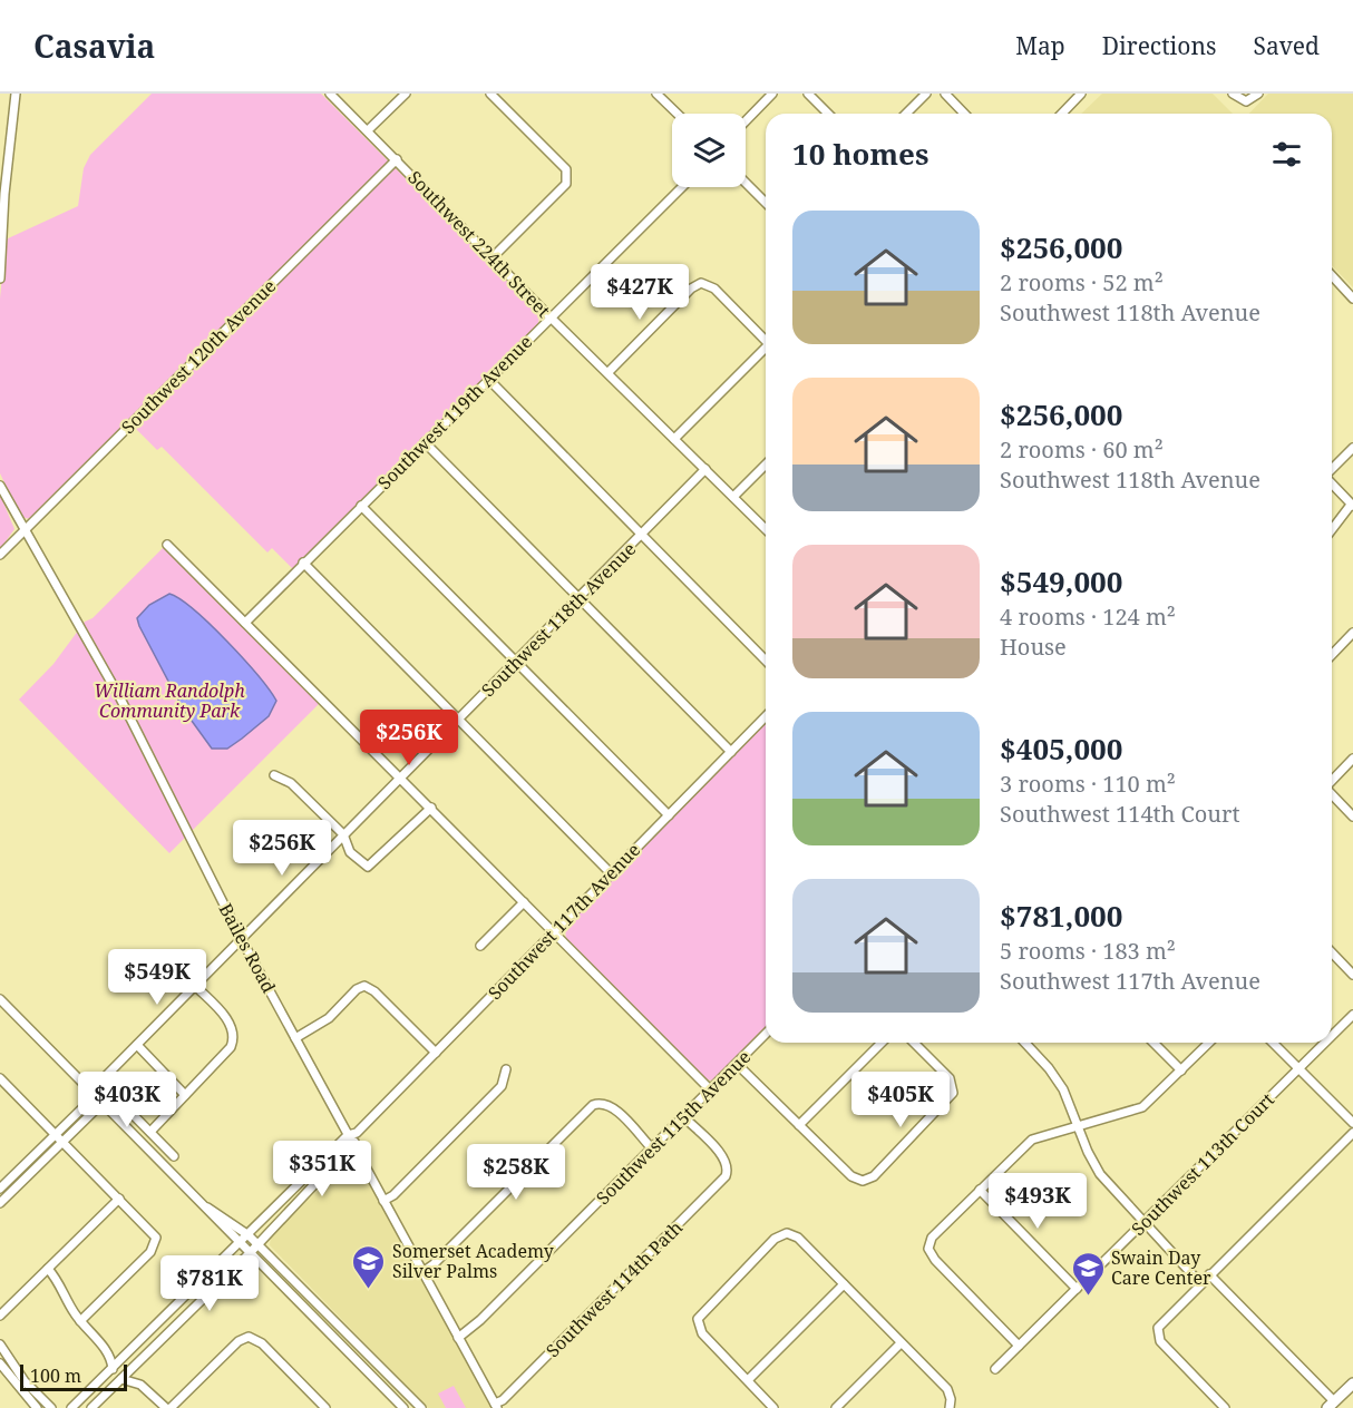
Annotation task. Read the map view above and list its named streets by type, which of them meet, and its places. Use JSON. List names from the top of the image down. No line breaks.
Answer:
{"streets":{"street":["Southwest 224th Street","Southwest 120th Avenue","Southwest 119th Avenue","Southwest 118th Avenue","Southwest 117th Avenue","Bailes Road","Southwest 115th Avenue","Southwest 113th Court","Southwest 114th Path"]},"crossings":[["Southwest 224th Street","Southwest 120th Avenue"],["Southwest 224th Street","Southwest 119th Avenue"],["Southwest 224th Street","Southwest 118th Avenue"],["Southwest 120th Avenue","Bailes Road"],["Southwest 118th Avenue","Bailes Road"],["Southwest 117th Avenue","Bailes Road"],["Southwest 115th Avenue","Southwest 114th Path"]],"parks":["William Randolph Community Park"],"places":{"school or university":["Somerset Academy Silver Palms","Swain Day Care Center"]},"scale_bar":"100 m","page":{"header":"Casavia","nav":["Map","Directions","Saved"],"heading":"10 homes","list":[{"name":"$256,000","note":"2 rooms · 52 m² · Southwest 118th Avenue"},{"name":"$256,000","note":"2 rooms · 60 m² · Southwest 118th Avenue"},{"name":"$549,000","note":"4 rooms · 124 m² · House"},{"name":"$405,000","note":"3 rooms · 110 m² · Southwest 114th Court"},{"name":"$781,000","note":"5 rooms · 183 m² · Southwest 117th Avenue"}],"price":["$427K","$256K","$256K","$549K","$403K","$405K","$351K","$258K","$493K","$781K"],"scale":"100 m"}}
